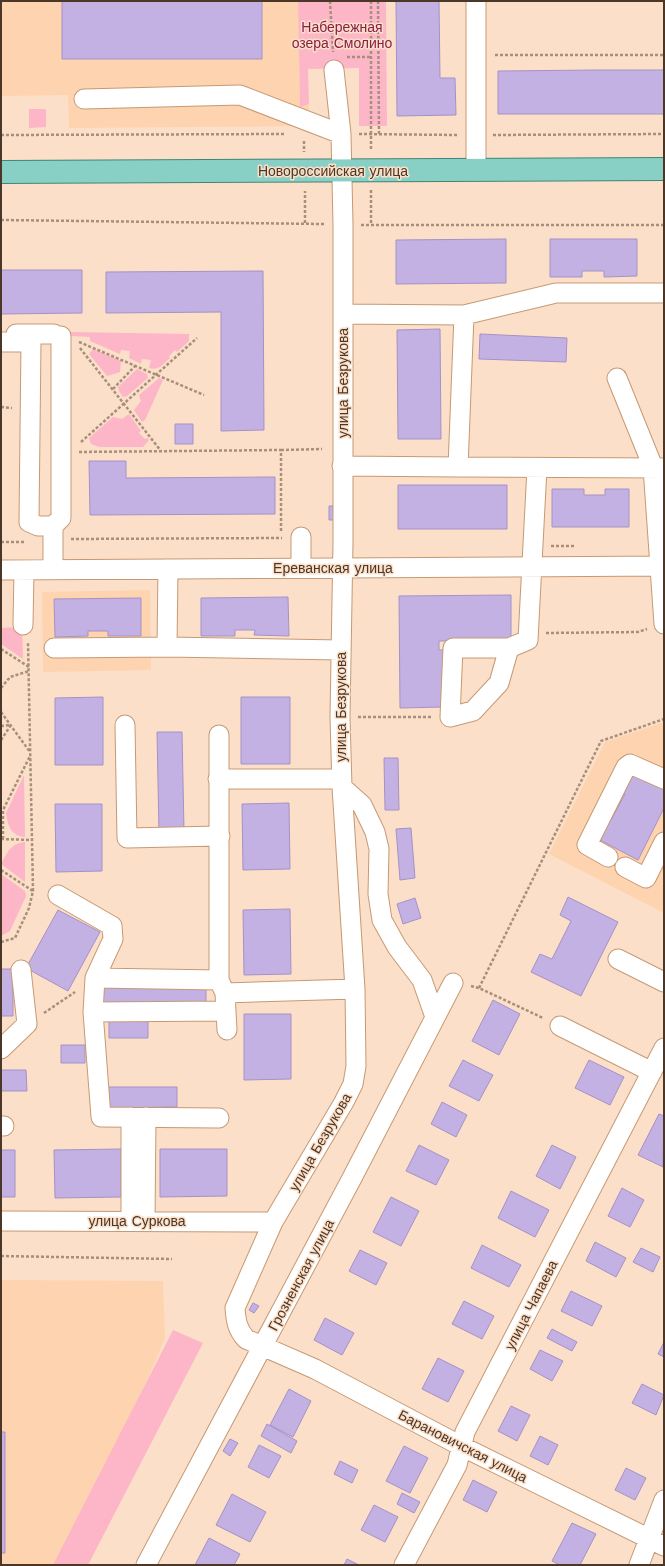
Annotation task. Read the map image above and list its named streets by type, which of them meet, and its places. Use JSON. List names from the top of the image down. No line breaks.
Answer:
{"streets":{"main road":["Новороссийская улица"],"street":["улица Безрукова","Ереванская улица","улица Суркова","Грозненская улица","улица Чапаева","Барановичская улица"]},"crossings":[["Новороссийская улица","улица Безрукова"],["улица Безрукова","Ереванская улица"],["улица Безрукова","улица Суркова"],["улица Безрукова","Грозненская улица"],["улица Безрукова","Барановичская улица"],["Грозненская улица","Барановичская улица"],["улица Чапаева","Барановичская улица"]],"parks":["Набережная озера Смолино"]}
